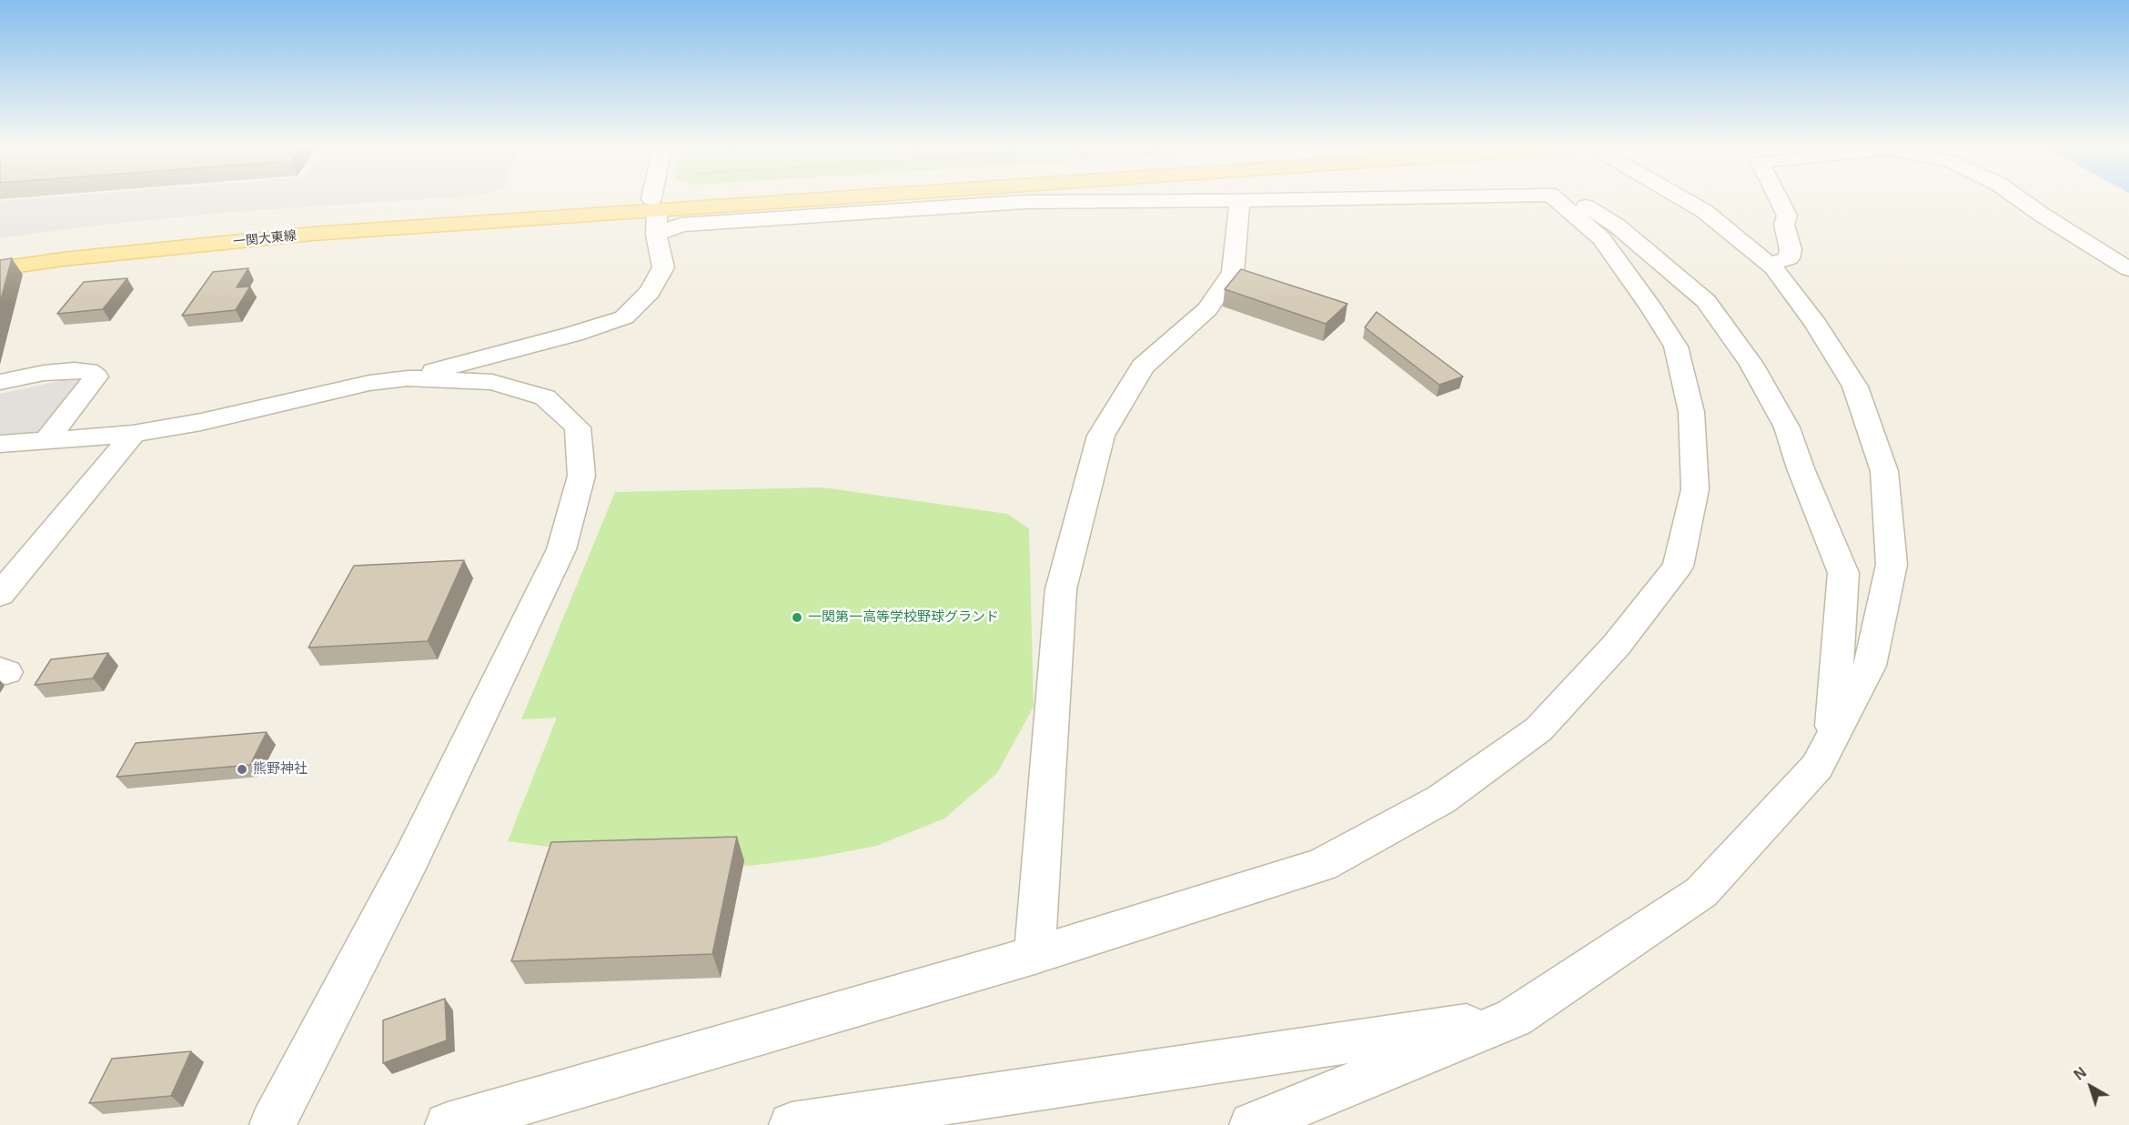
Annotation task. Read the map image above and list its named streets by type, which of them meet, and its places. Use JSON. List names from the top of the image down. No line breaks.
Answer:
{"streets":{"main road":["一関大東線"]},"places":["一関第一高等学校野球グランド","熊野神社"],"north":"top left"}
